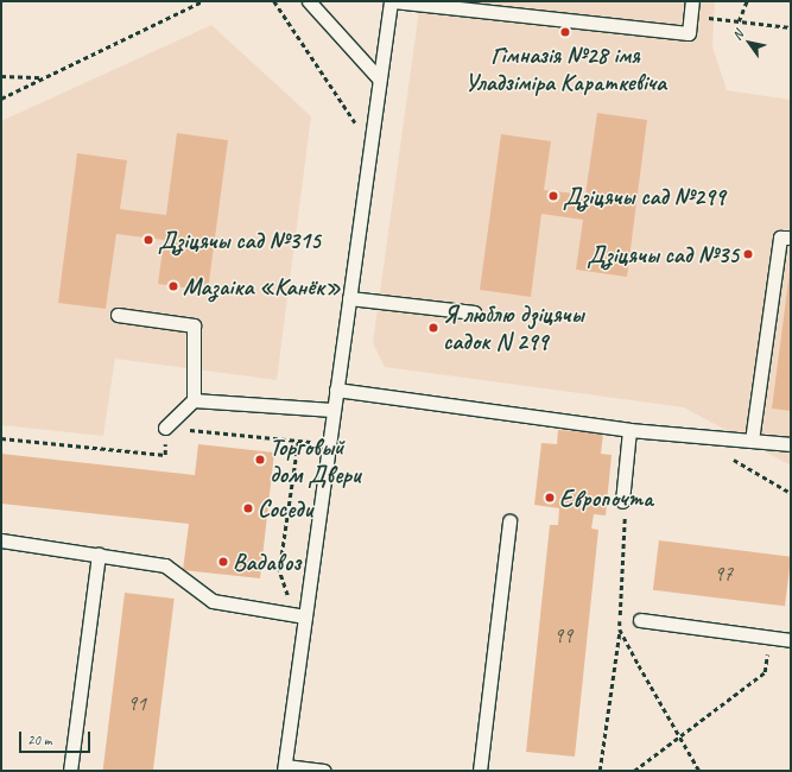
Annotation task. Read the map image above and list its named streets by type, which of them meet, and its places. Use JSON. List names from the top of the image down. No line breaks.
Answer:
{"places":["Гімназія №28 імя Уладзіміра Караткевіча","Дзіцячы сад №299","Дзіцячы сад №315","Дзіцячы сад №35","Мазаіка «Канёк»","Я люблю дзіцячы садок N 299","Торговый дом Двери","Европочта","Соседи","Вадавоз"],"house_numbers":["97","99","91"],"scale_bar":"20 m","north":"top left"}
